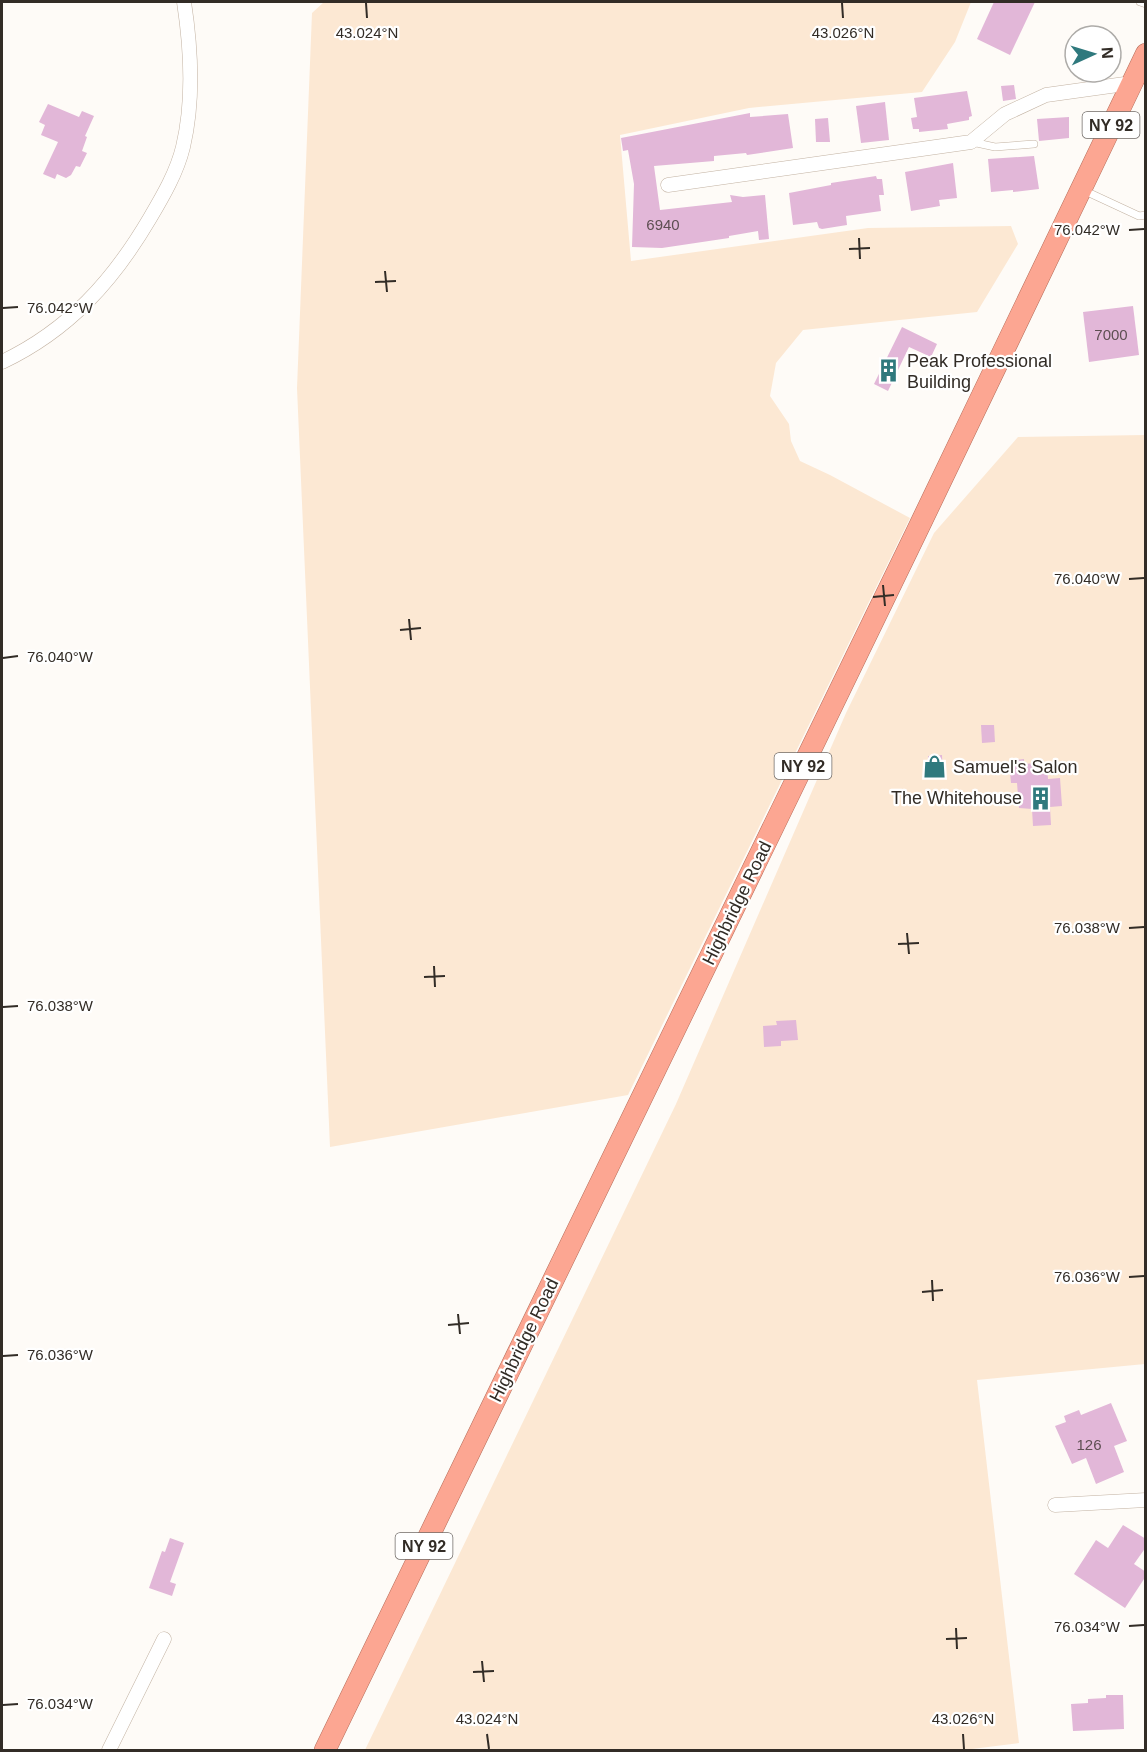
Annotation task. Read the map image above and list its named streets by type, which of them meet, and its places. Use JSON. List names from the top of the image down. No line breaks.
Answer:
{"streets":{"highway":["NY 92","Highbridge Road"]},"places":{"building":["Peak Professional Building","The Whitehouse"],"shop":["Samuel's Salon"]},"house_numbers":["6940","7000","126"],"north":"right","coordinates":["43.024°N","43.026°N","76.042°W","76.040°W","76.038°W","76.036°W","76.034°W"]}
